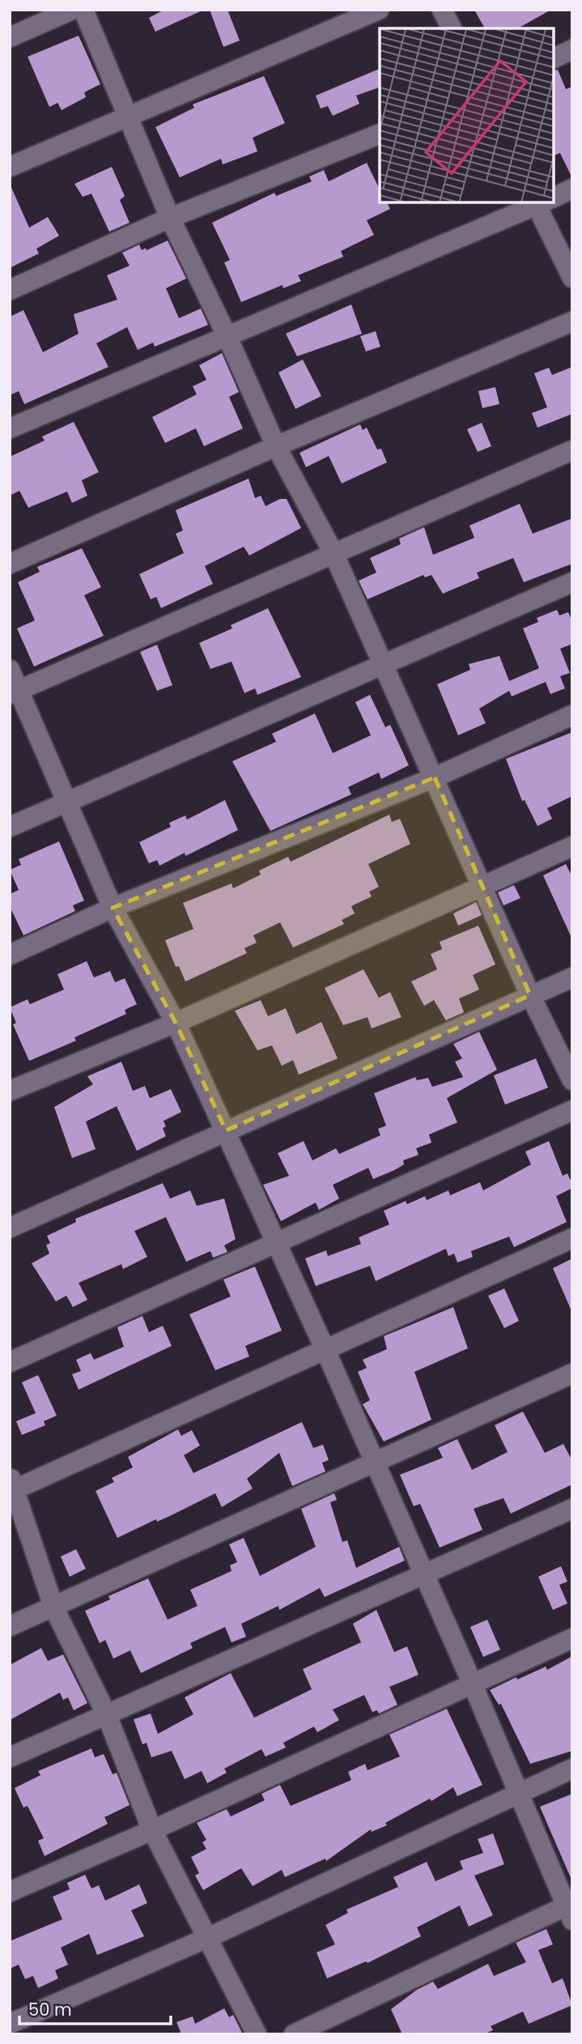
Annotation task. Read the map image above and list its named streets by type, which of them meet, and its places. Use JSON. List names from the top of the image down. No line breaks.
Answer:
{"scale_bar":"50 m"}
